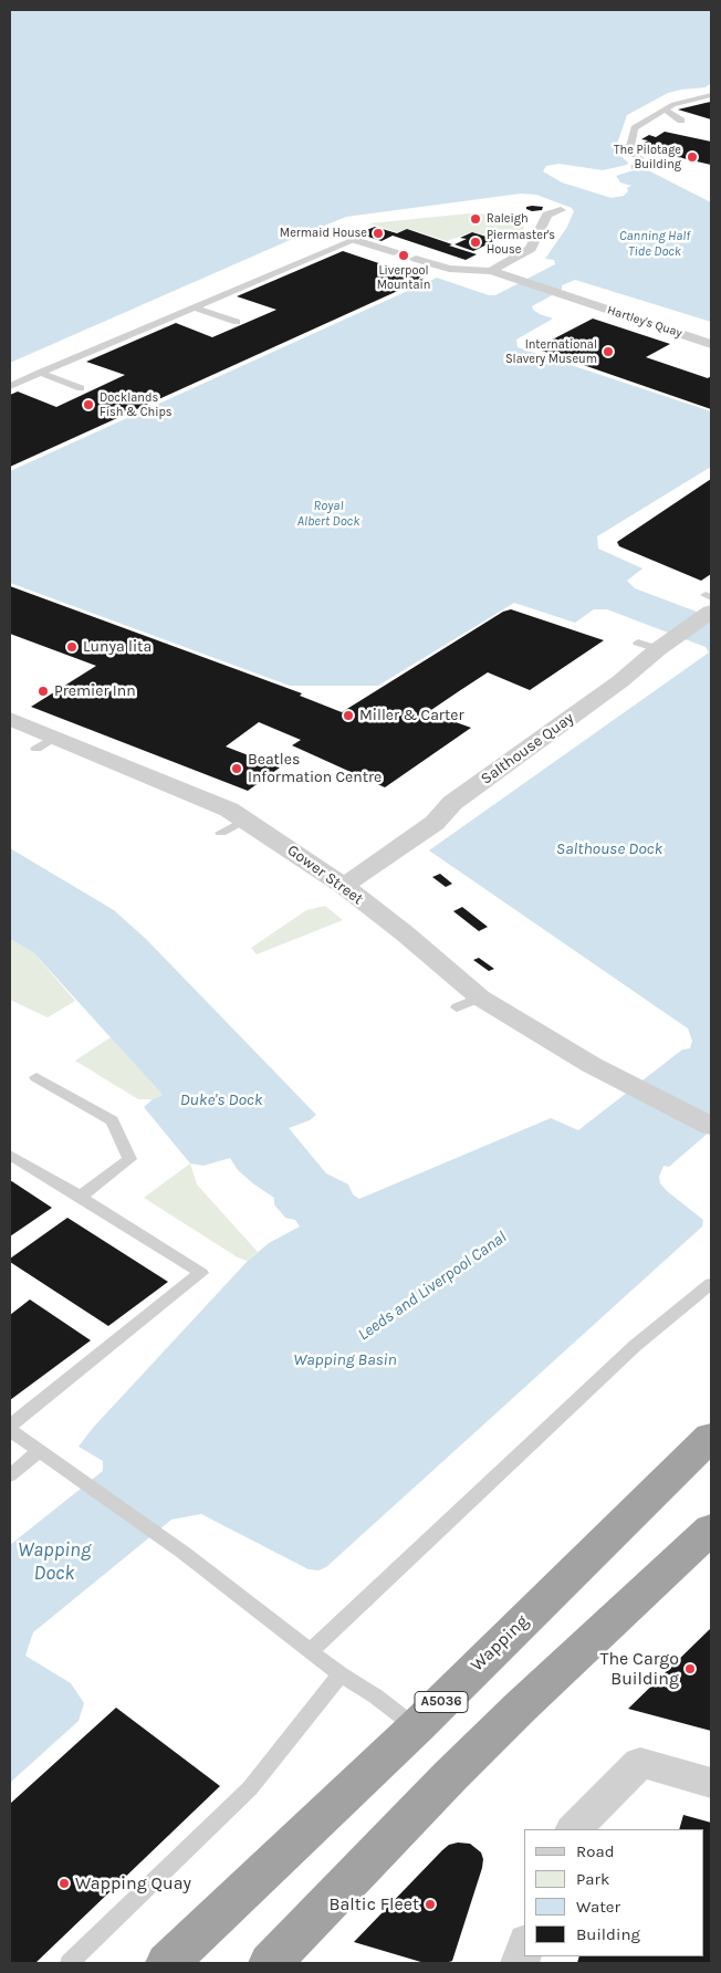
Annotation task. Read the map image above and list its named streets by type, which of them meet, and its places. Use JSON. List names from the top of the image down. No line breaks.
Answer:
{"streets":{"highway":["Wapping","A5036"],"street":["Hartley's Quay","Salthouse Quay","Gower Street"]},"crossings":[["Salthouse Quay","Gower Street"]],"water":["Canning Half Tide Dock","Royal Albert Dock","Salthouse Dock","Duke's Dock","Leeds and Liverpool Canal","Wapping Basin","Wapping Dock"],"places":["The Pilotage Building","Raleigh","Mermaid House","Piermaster's House","Liverpool Mountain","International Slavery Museum","Docklands Fish & Chips","Lunya lita","Premier Inn","Miller & Carter","Beatles Information Centre","The Cargo Building","Wapping Quay","Baltic Fleet"],"legend":["Road","Park","Water","Building"]}
